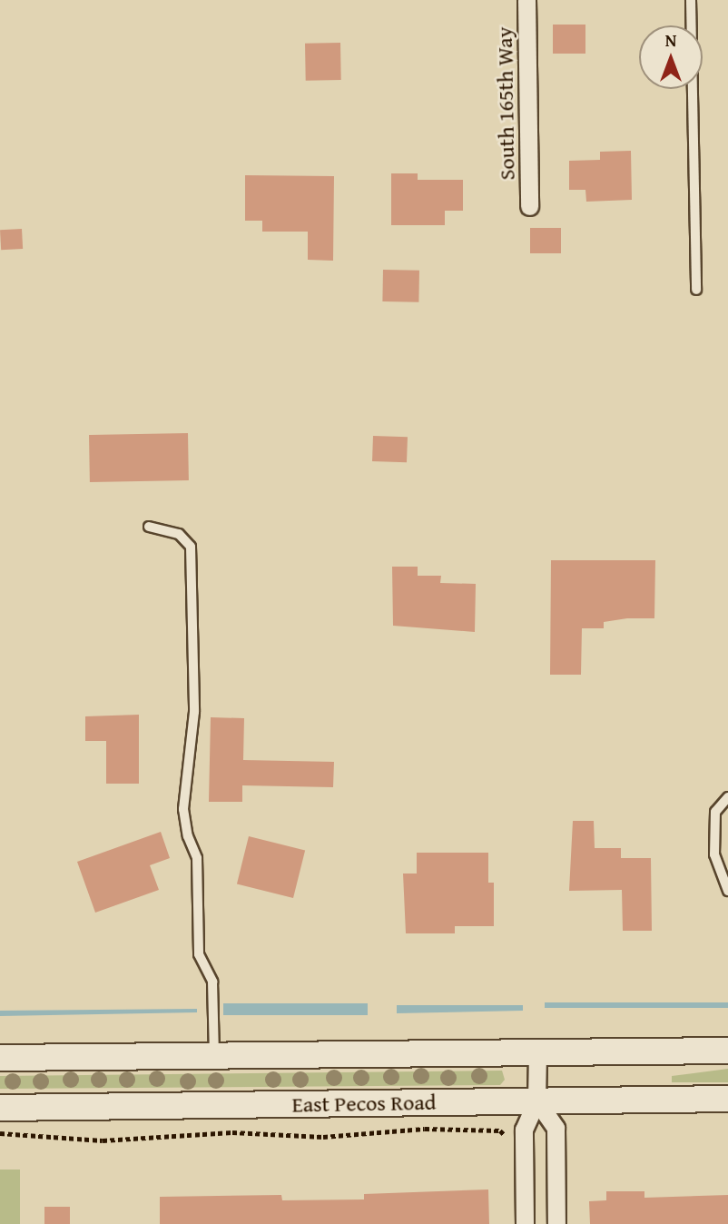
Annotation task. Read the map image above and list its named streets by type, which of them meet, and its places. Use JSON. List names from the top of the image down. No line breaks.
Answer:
{"streets":{"main road":["East Pecos Road"],"street":["South 165th Way"]},"north":"top"}
